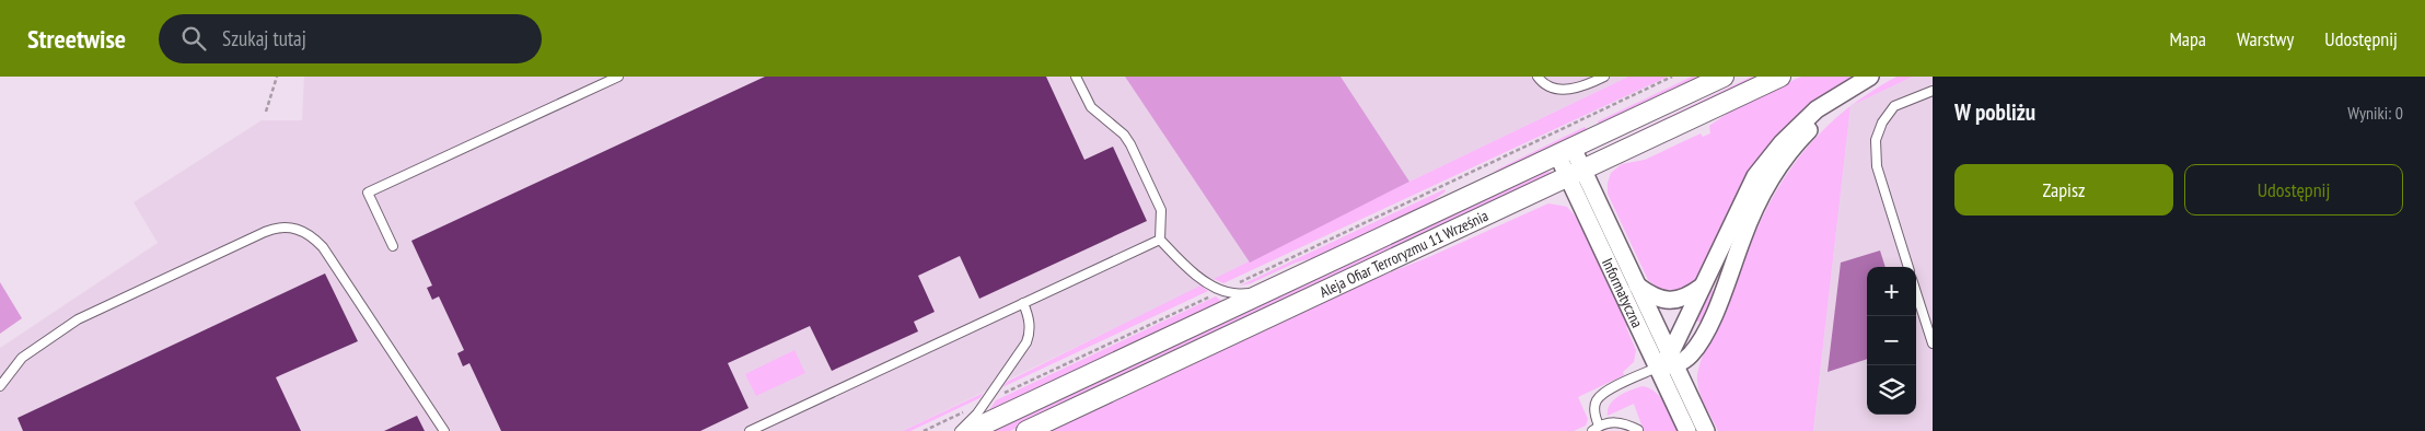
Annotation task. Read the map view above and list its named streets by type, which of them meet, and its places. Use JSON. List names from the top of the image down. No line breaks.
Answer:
{"streets":{"street":["Aleja Ofiar Terroryzmu 11 Września","Informatyczna"]},"crossings":[["Aleja Ofiar Terroryzmu 11 Września","Informatyczna"]],"page":{"header":"Streetwise","search":"Szukaj tutaj","nav":["Mapa","Warstwy","Udostępnij"],"heading":["W pobliżu","Wyniki: 0"],"buttons":["Zapisz","Udostępnij"],"map_buttons":["+","−"]}}
